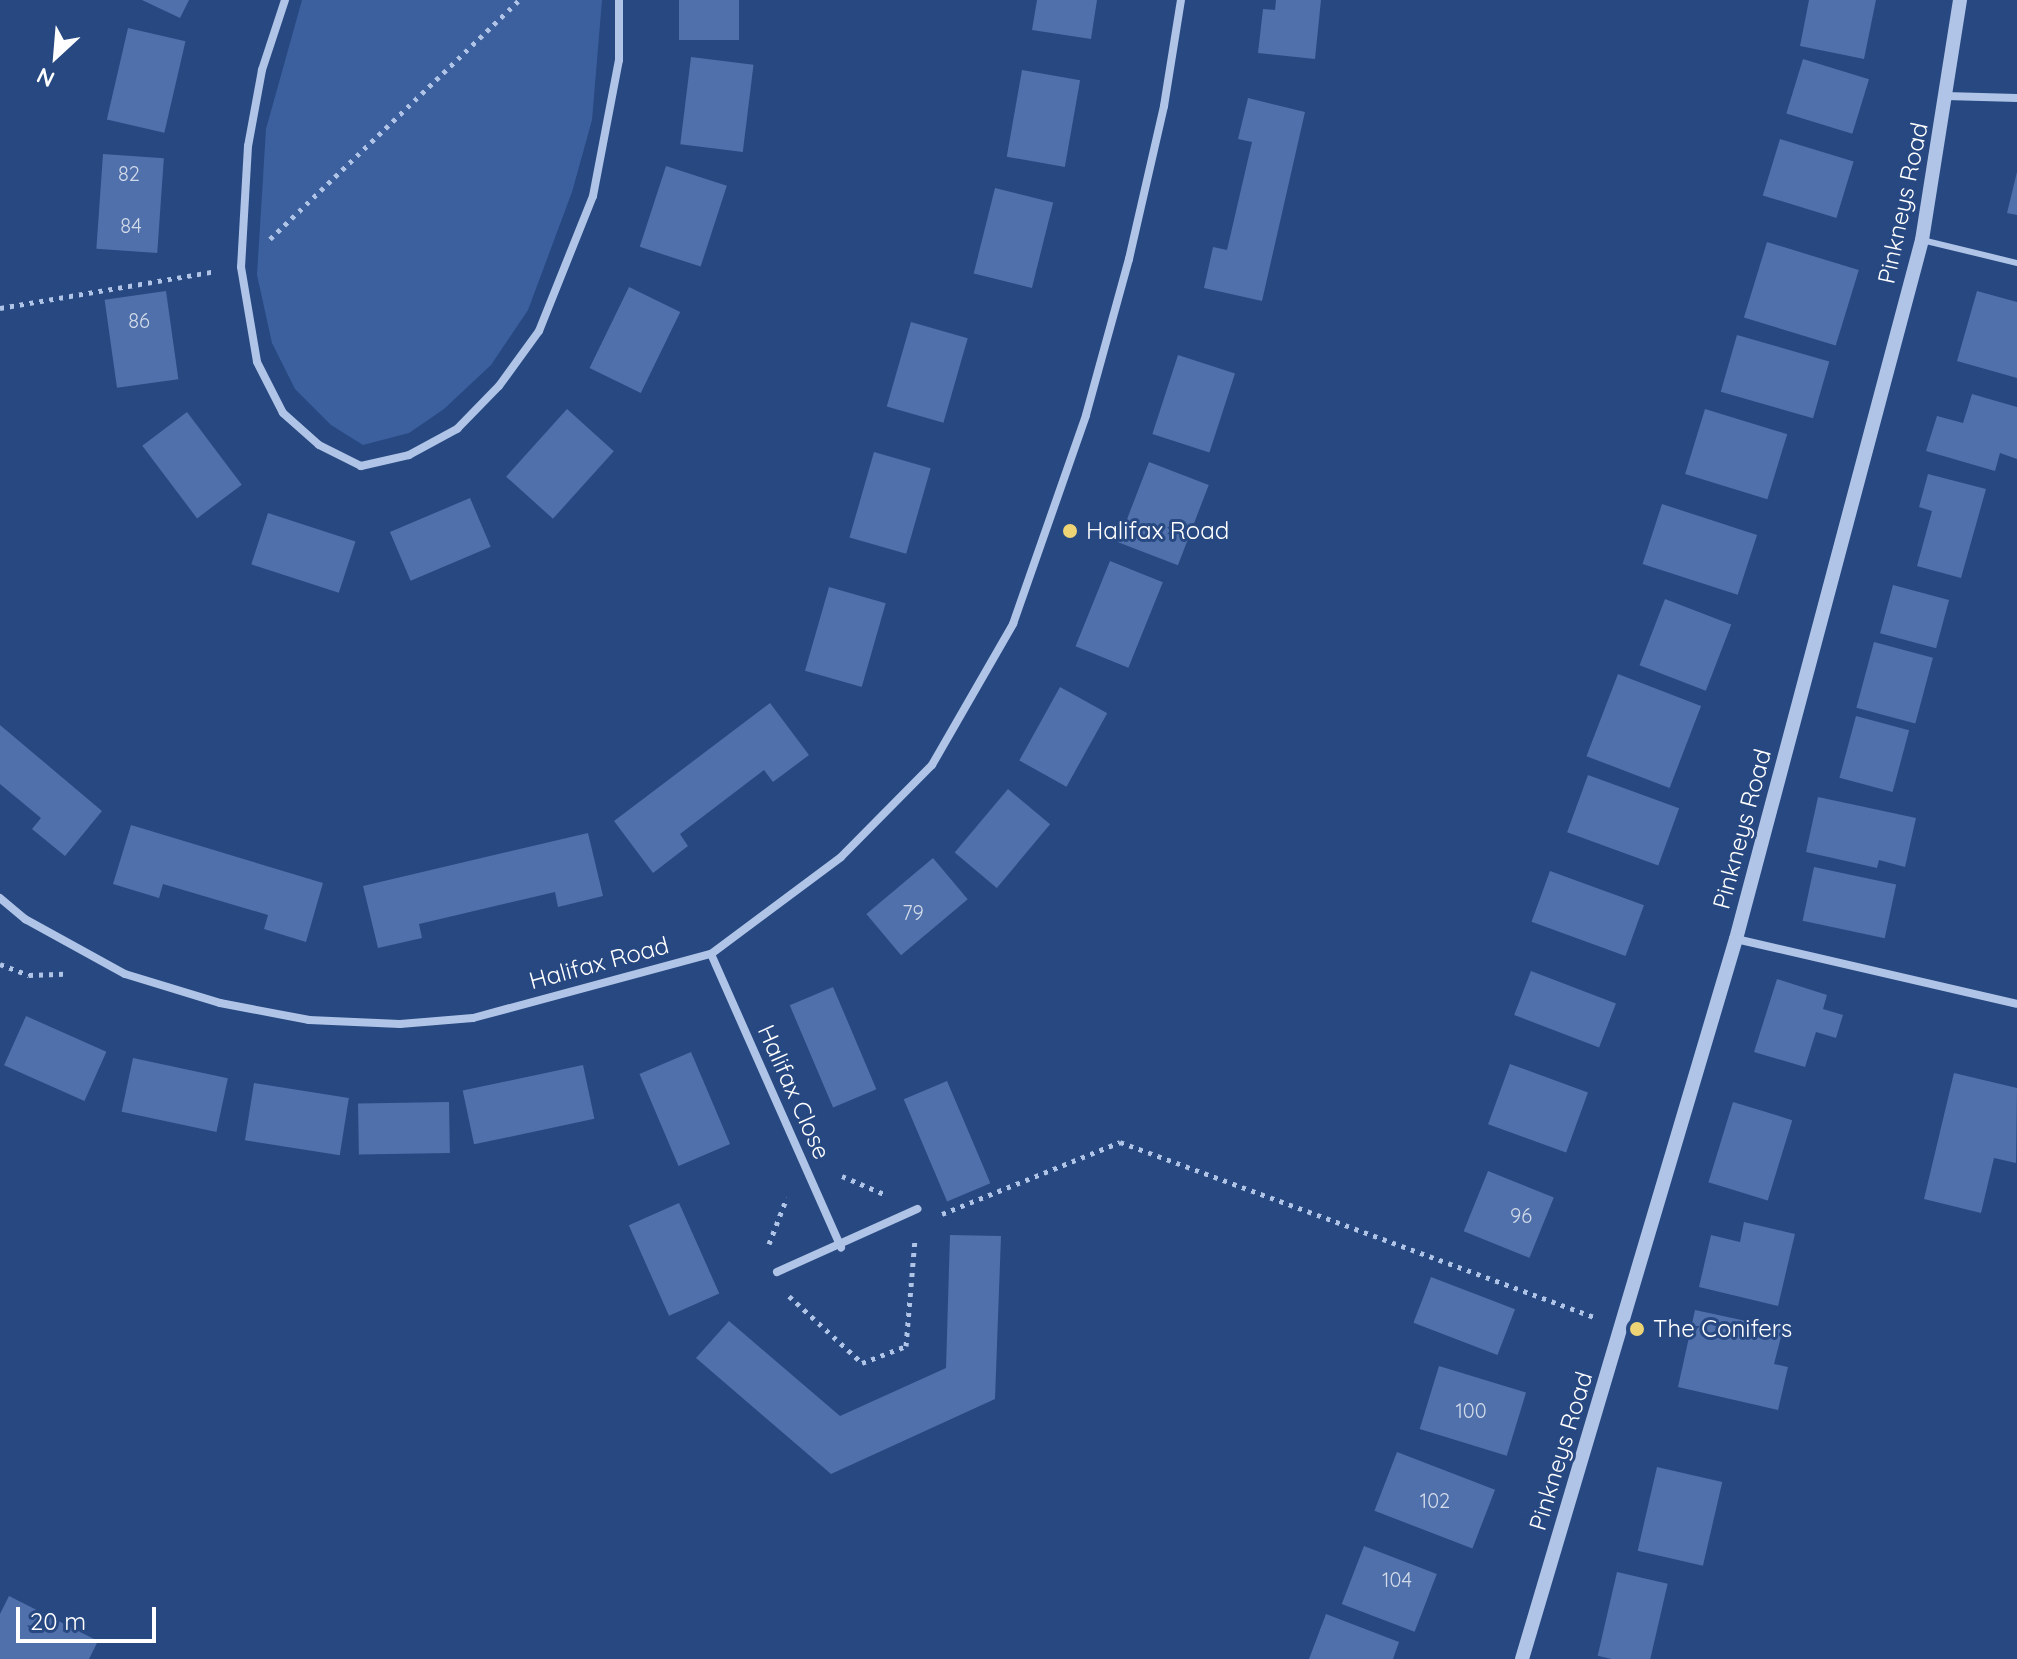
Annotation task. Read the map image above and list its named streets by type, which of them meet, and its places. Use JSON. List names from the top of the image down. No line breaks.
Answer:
{"streets":{"street":["Pinkneys Road","Halifax Road","Halifax Close"]},"crossings":[["Halifax Road","Halifax Close"]],"places":["Halifax Road","The Conifers"],"house_numbers":["82","84","86","79","96","100","102","104"],"scale_bar":"20 m","north":"bottom left"}
